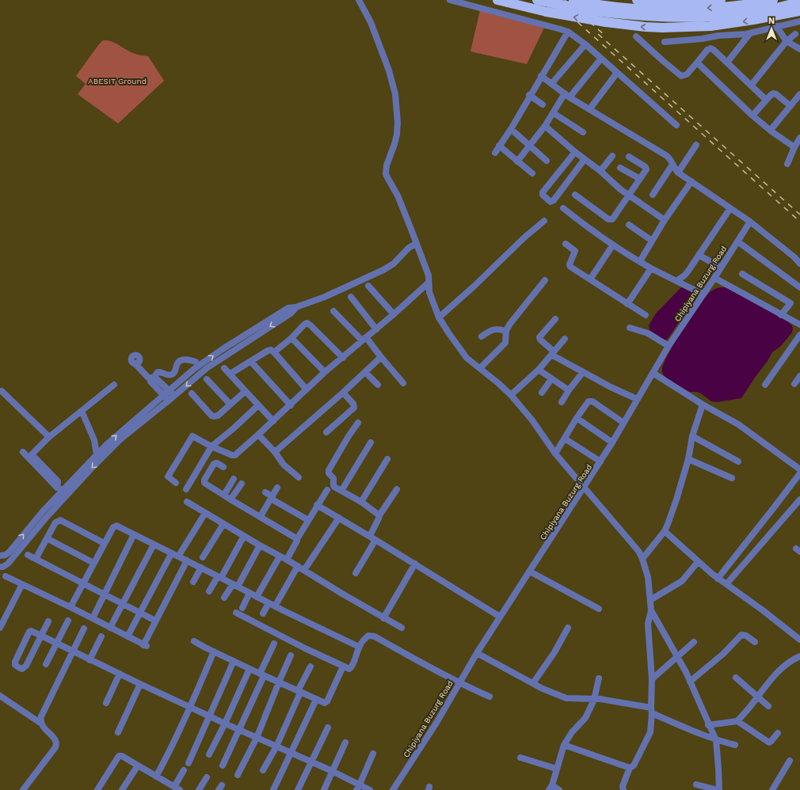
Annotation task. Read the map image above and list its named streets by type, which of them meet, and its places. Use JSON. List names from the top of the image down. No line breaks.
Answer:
{"streets":{"street":["Chipiyana Buzurg Road"]},"parks":["ABESIT Ground"],"north":"top"}
